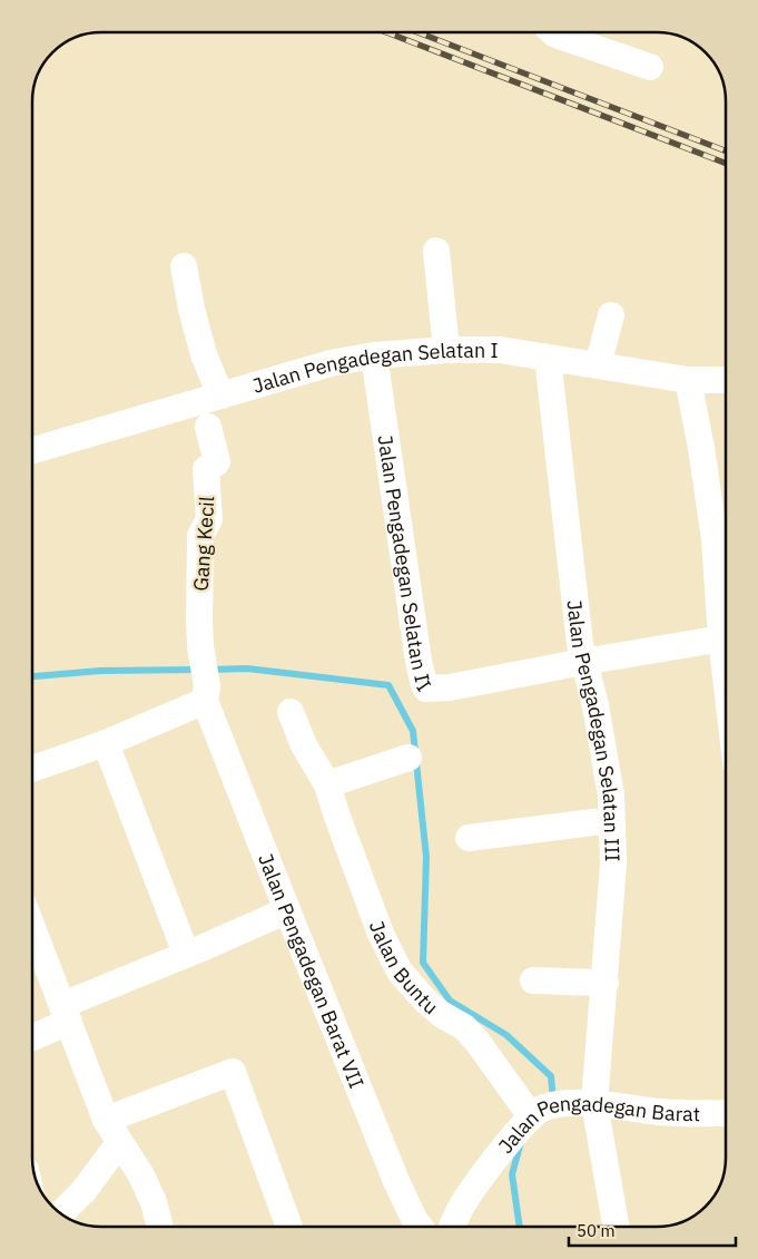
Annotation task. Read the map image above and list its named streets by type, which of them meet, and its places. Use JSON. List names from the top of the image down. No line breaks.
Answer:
{"streets":{"street":["Jalan Pengadegan Selatan I","Gang Kecil","Jalan Pengadegan Selatan II","Jalan Pengadegan Selatan III","Jalan Buntu","Jalan Pengadegan Barat VII","Jalan Pengadegan Barat"]},"crossings":[["Jalan Pengadegan Selatan I","Jalan Pengadegan Selatan II"],["Jalan Pengadegan Selatan I","Jalan Pengadegan Selatan III"],["Gang Kecil","Jalan Pengadegan Barat VII"],["Jalan Pengadegan Selatan II","Jalan Pengadegan Selatan III"],["Jalan Pengadegan Selatan III","Jalan Pengadegan Barat"],["Jalan Buntu","Jalan Pengadegan Barat"]],"scale_bar":"50 m"}
